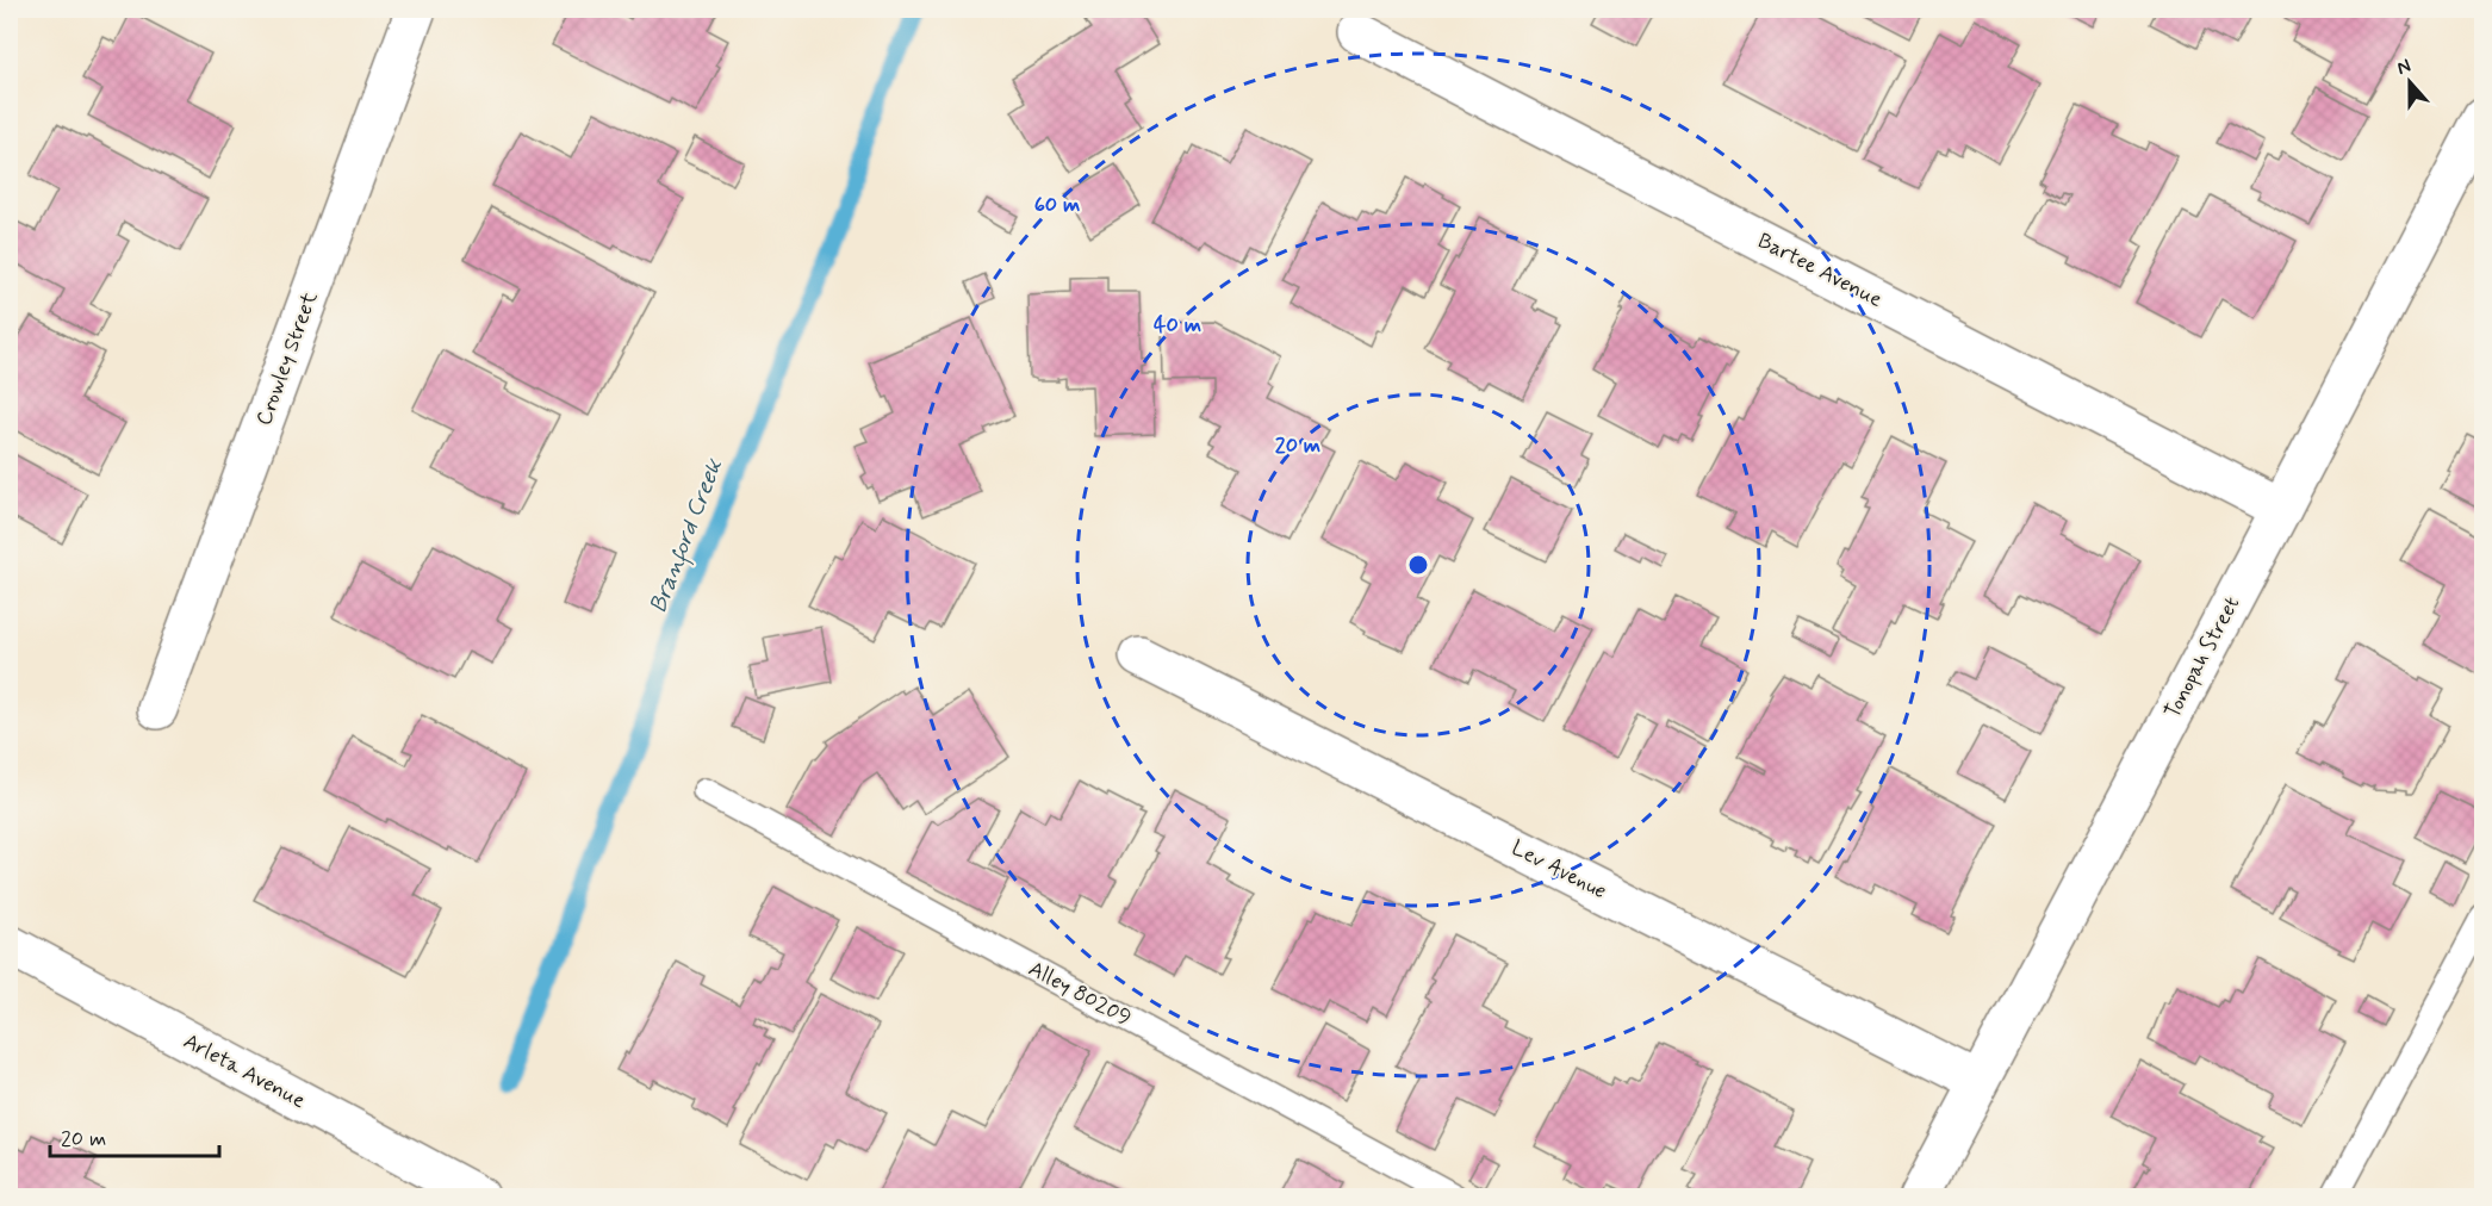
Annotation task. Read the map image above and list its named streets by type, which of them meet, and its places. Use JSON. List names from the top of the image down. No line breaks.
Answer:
{"streets":{"street":["Bartee Avenue","Crowley Street","Tonopah Street","Lev Avenue","Arleta Avenue"],"lane":["Alley 80209"]},"crossings":[["Bartee Avenue","Tonopah Street"],["Tonopah Street","Lev Avenue"]],"water":["Branford Creek"],"scale_bar":"20 m","north":"top","rings":["60 m","40 m","20 m"]}
